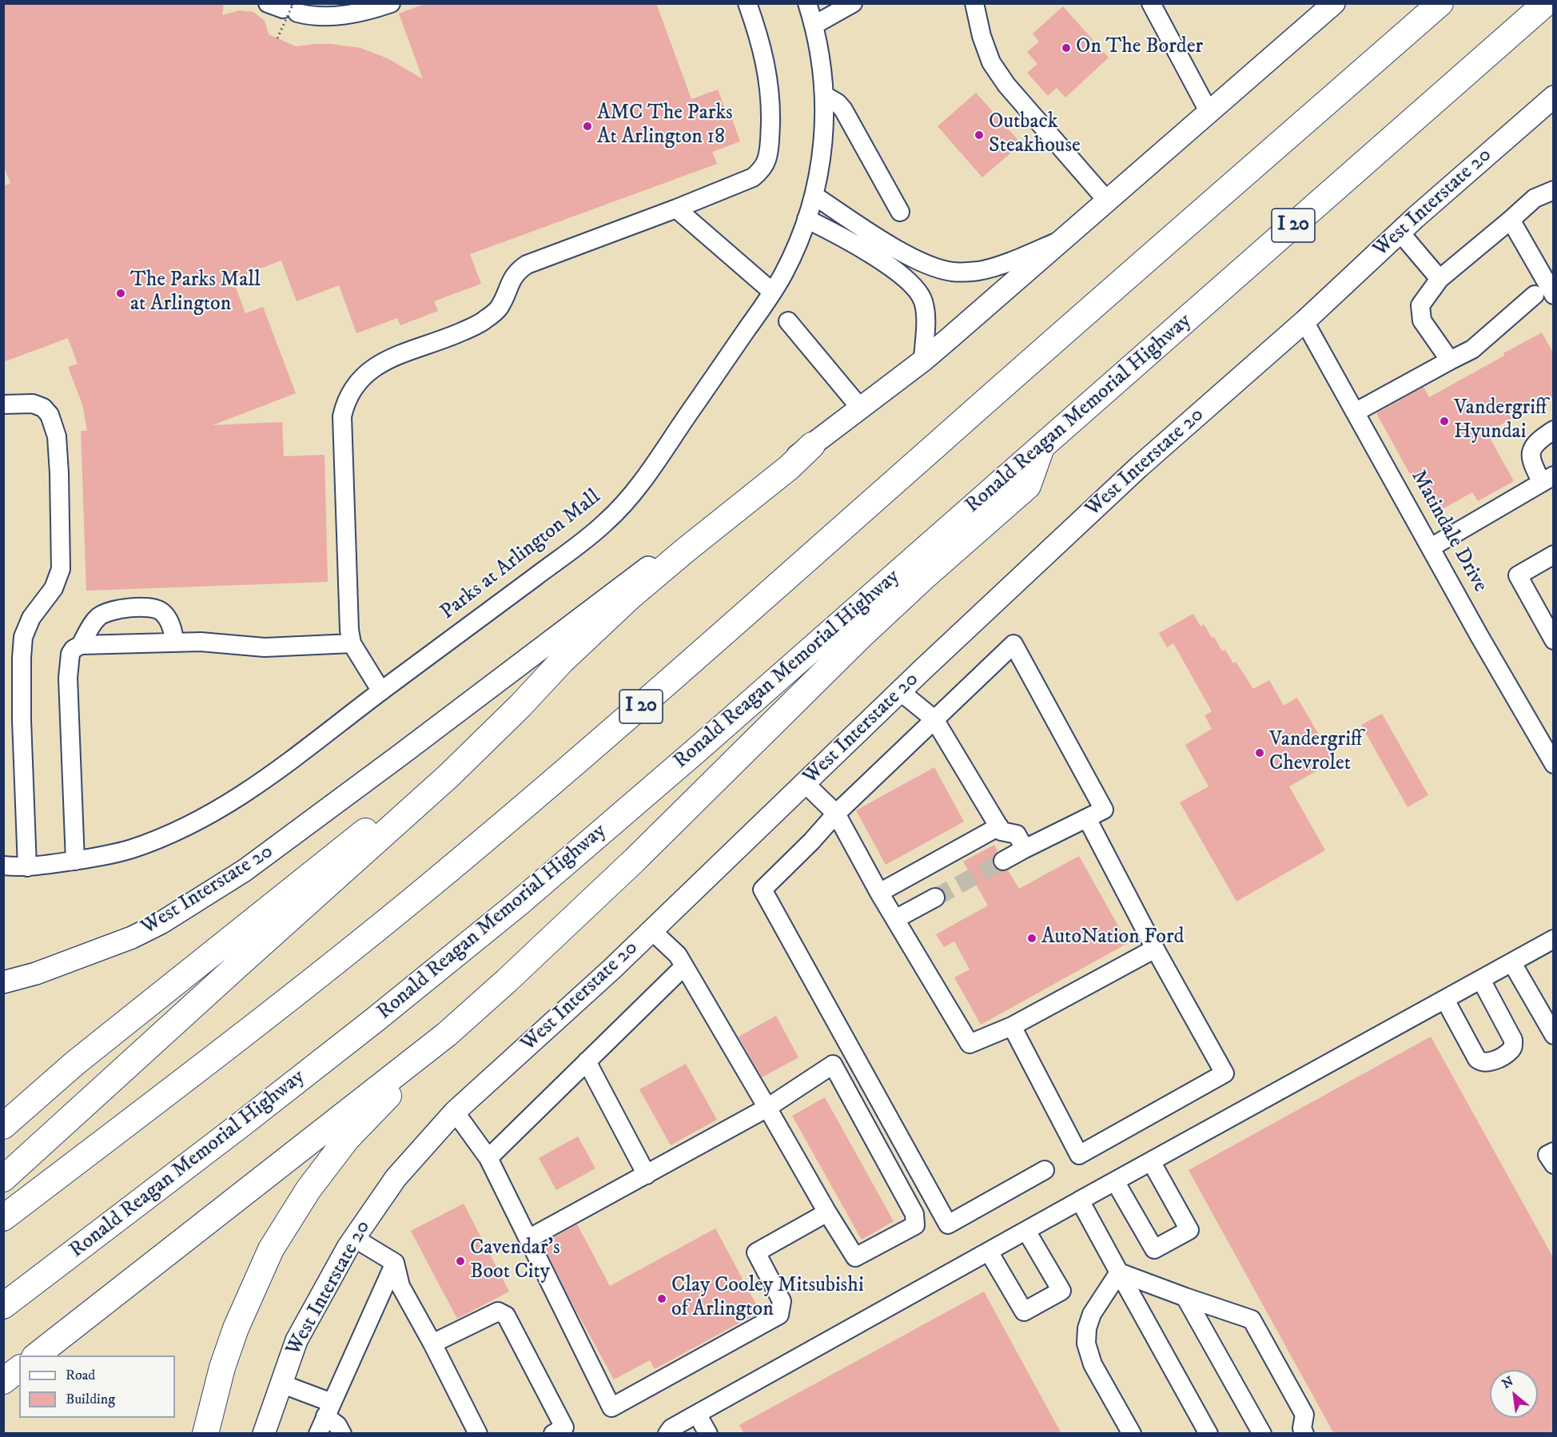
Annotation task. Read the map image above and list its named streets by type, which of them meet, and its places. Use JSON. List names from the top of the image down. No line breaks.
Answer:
{"streets":{"highway":["I 20","Ronald Reagan Memorial Highway"],"main road":["West Interstate 20"],"street":["Matindale Drive","Parks at Arlington Mall"]},"crossings":[["West Interstate 20","Matindale Drive"]],"places":["On The Border","AMC The Parks At Arlington 18","Outback Steakhouse","The Parks Mall at Arlington","Vandergriff Hyundai","Vandergriff Chevrolet","AutoNation Ford","Cavendar's Boot City","Clay Cooley Mitsubishi of Arlington"],"legend":["Road","Building"],"north":"top left"}
